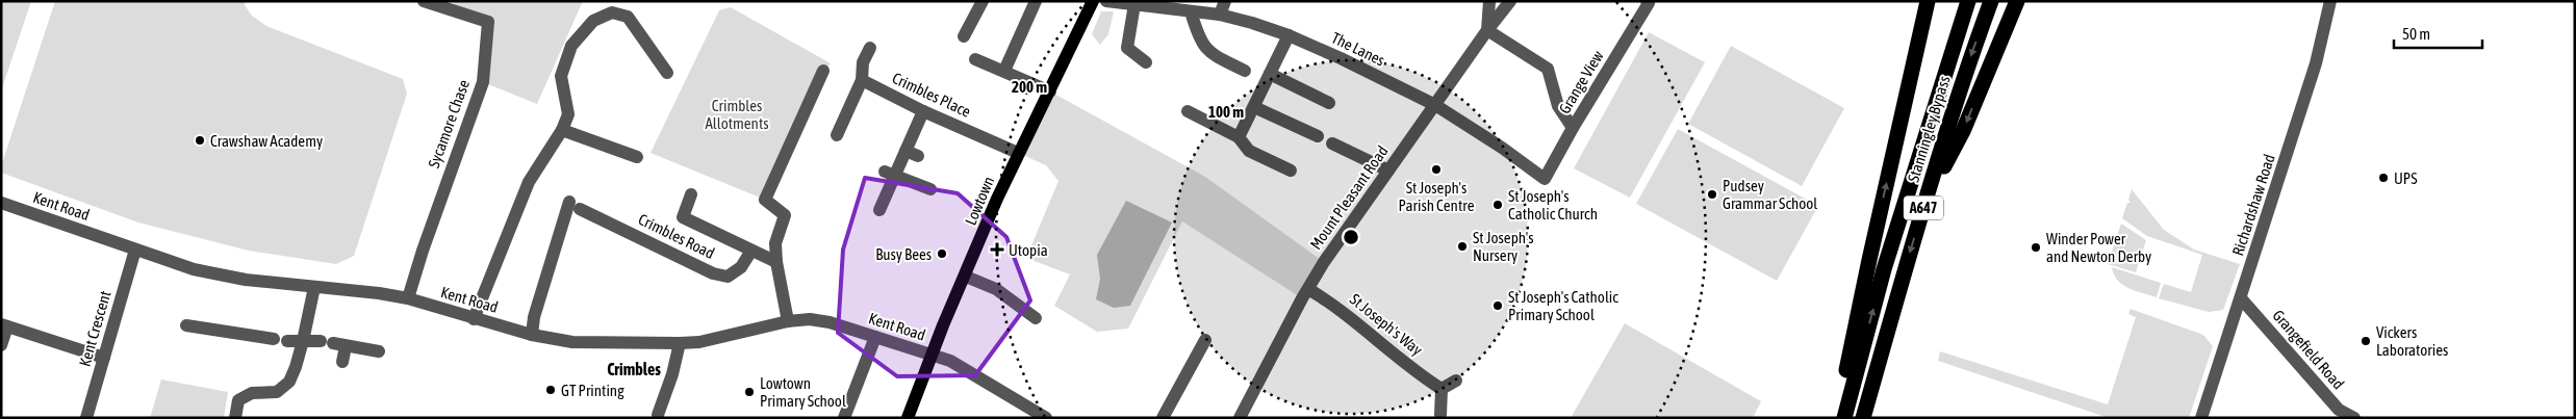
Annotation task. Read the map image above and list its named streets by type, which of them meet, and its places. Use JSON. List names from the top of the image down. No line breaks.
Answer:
{"streets":{"highway":["Stanningley Bypass","A647"],"main road":["Lowtown"],"street":["The Lanes","Grange View","Crimbles Place","Sycamore Chase","Mount Pleasant Road","Richardshaw Road","Kent Road","Crimbles Road","St Joseph's Way","Kent Crescent","Grangefield Road"]},"crossings":[["The Lanes","Grange View"],["The Lanes","Mount Pleasant Road"],["Crimbles Place","Lowtown"],["Sycamore Chase","Kent Road"],["Mount Pleasant Road","St Joseph's Way"],["Lowtown","Kent Road"],["Richardshaw Road","Grangefield Road"],["Kent Road","Crimbles Road"],["Kent Road","Kent Crescent"]],"districts":["Crimbles"],"parks":["Crimbles Allotments"],"places":{"other":["Crawshaw Academy","St Joseph's Parish Centre","UPS","Pudsey Grammar School","St Joseph's Catholic Church","St Joseph's Nursery","Winder Power and Newton Derby","Busy Bees","St Joseph's Catholic Primary School","Vickers Laboratories","GT Printing","Lowtown Primary School"],"health":["Utopia"]},"scale_bar":"50 m","rings":["200 m","100 m"]}
